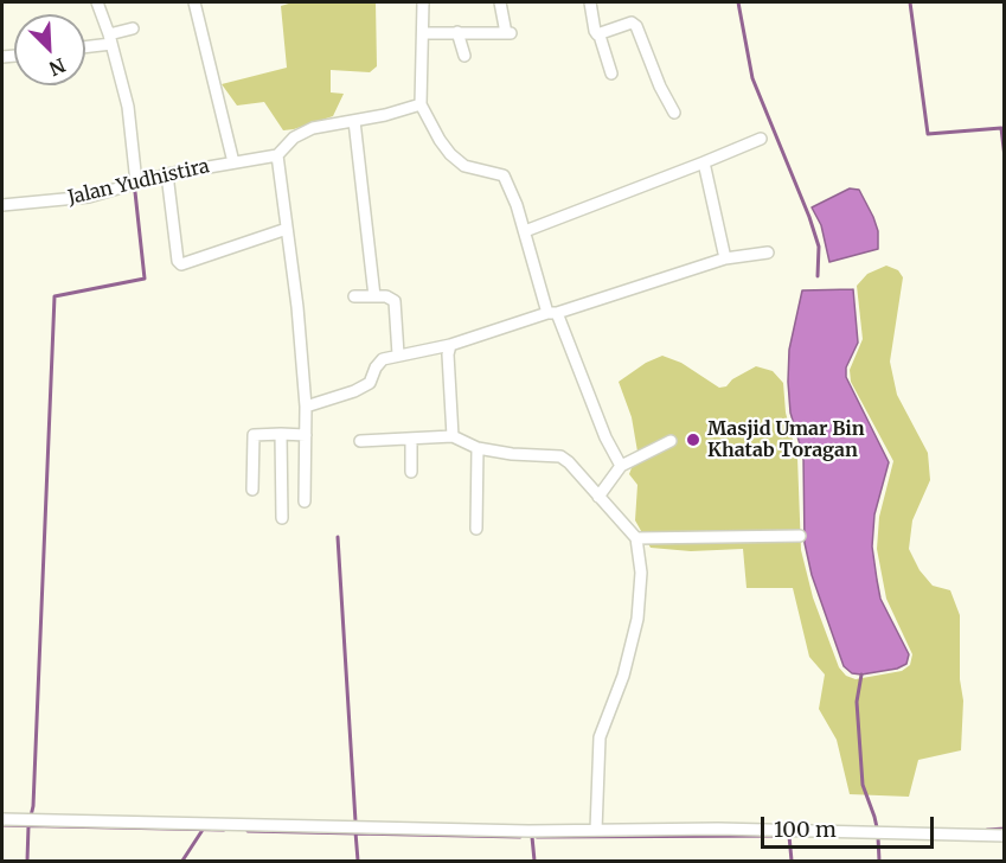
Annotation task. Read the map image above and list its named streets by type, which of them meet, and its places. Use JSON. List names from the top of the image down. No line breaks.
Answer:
{"streets":{"street":["Jalan Yudhistira"]},"places":["Masjid Umar Bin Khatab Toragan"],"scale_bar":"100 m","north":"bottom right"}
